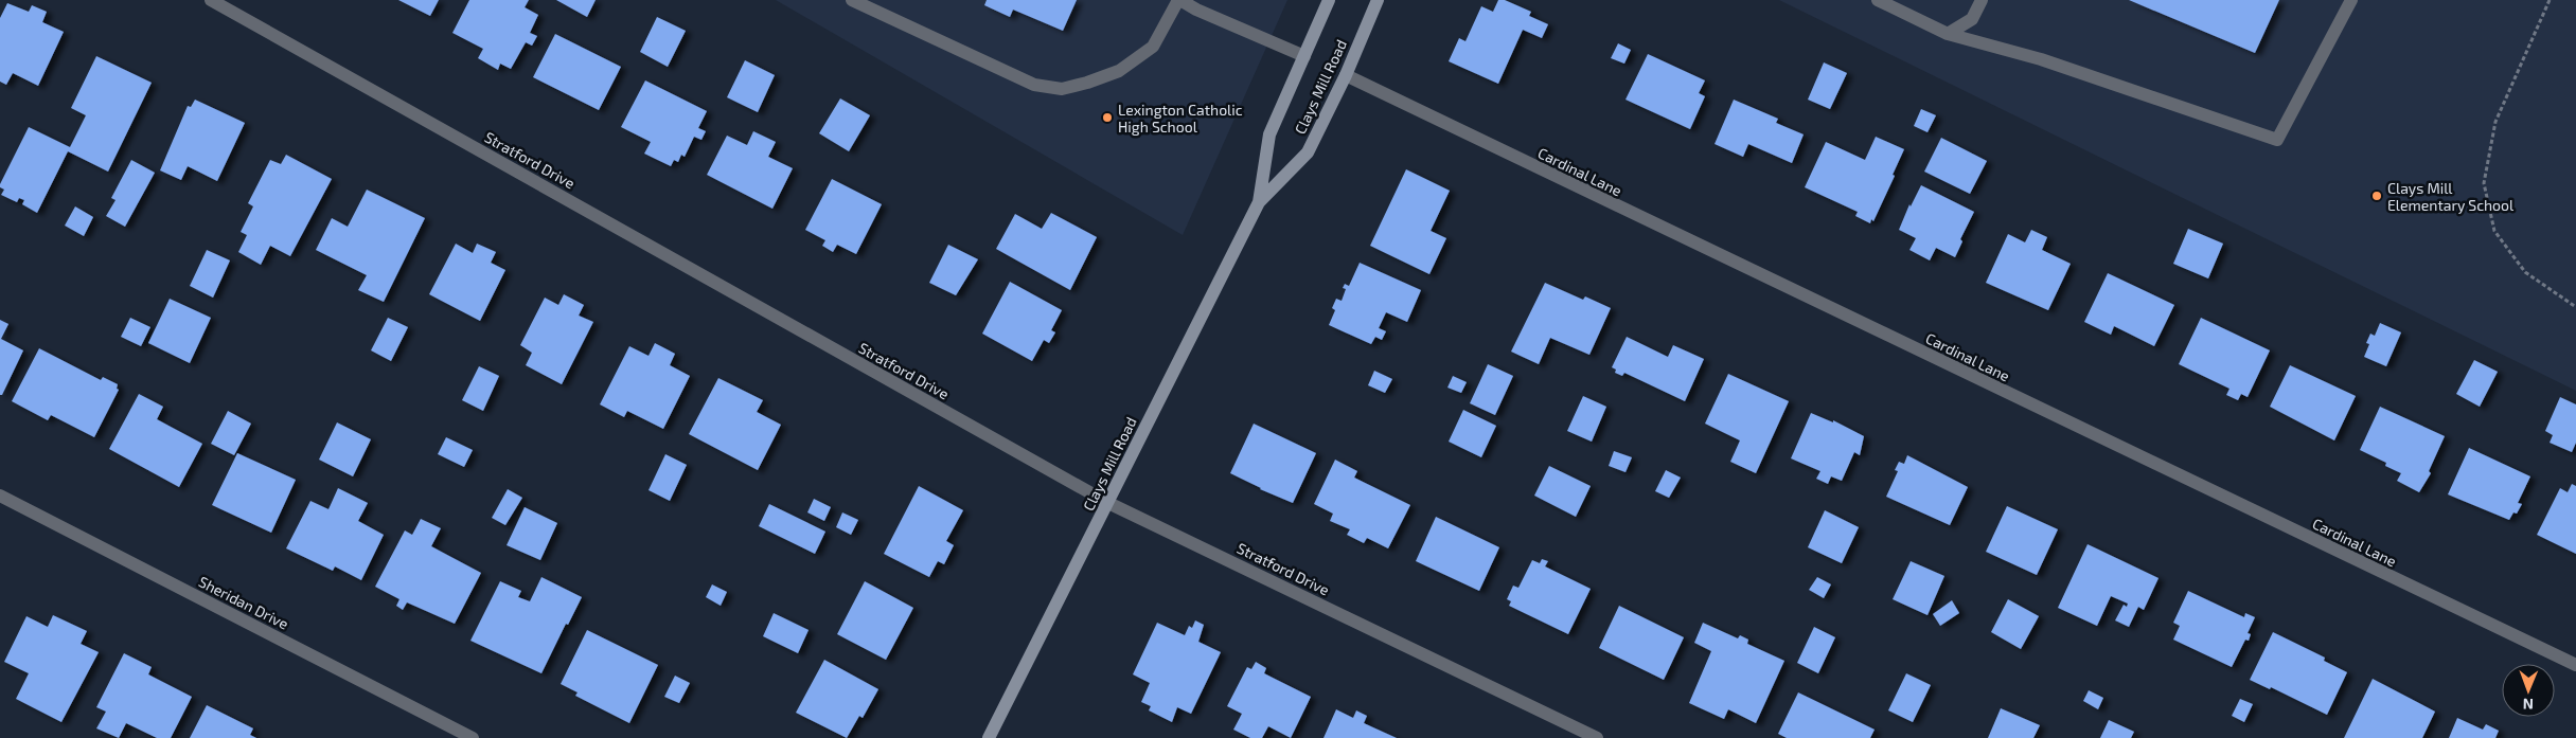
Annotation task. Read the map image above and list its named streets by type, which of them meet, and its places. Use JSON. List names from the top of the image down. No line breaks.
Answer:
{"streets":{"main road":["Clays Mill Road"],"street":["Stratford Drive","Cardinal Lane","Sheridan Drive"]},"crossings":[["Clays Mill Road","Stratford Drive"],["Clays Mill Road","Cardinal Lane"]],"places":["Lexington Catholic High School","Clays Mill Elementary School"],"north":"bottom"}
